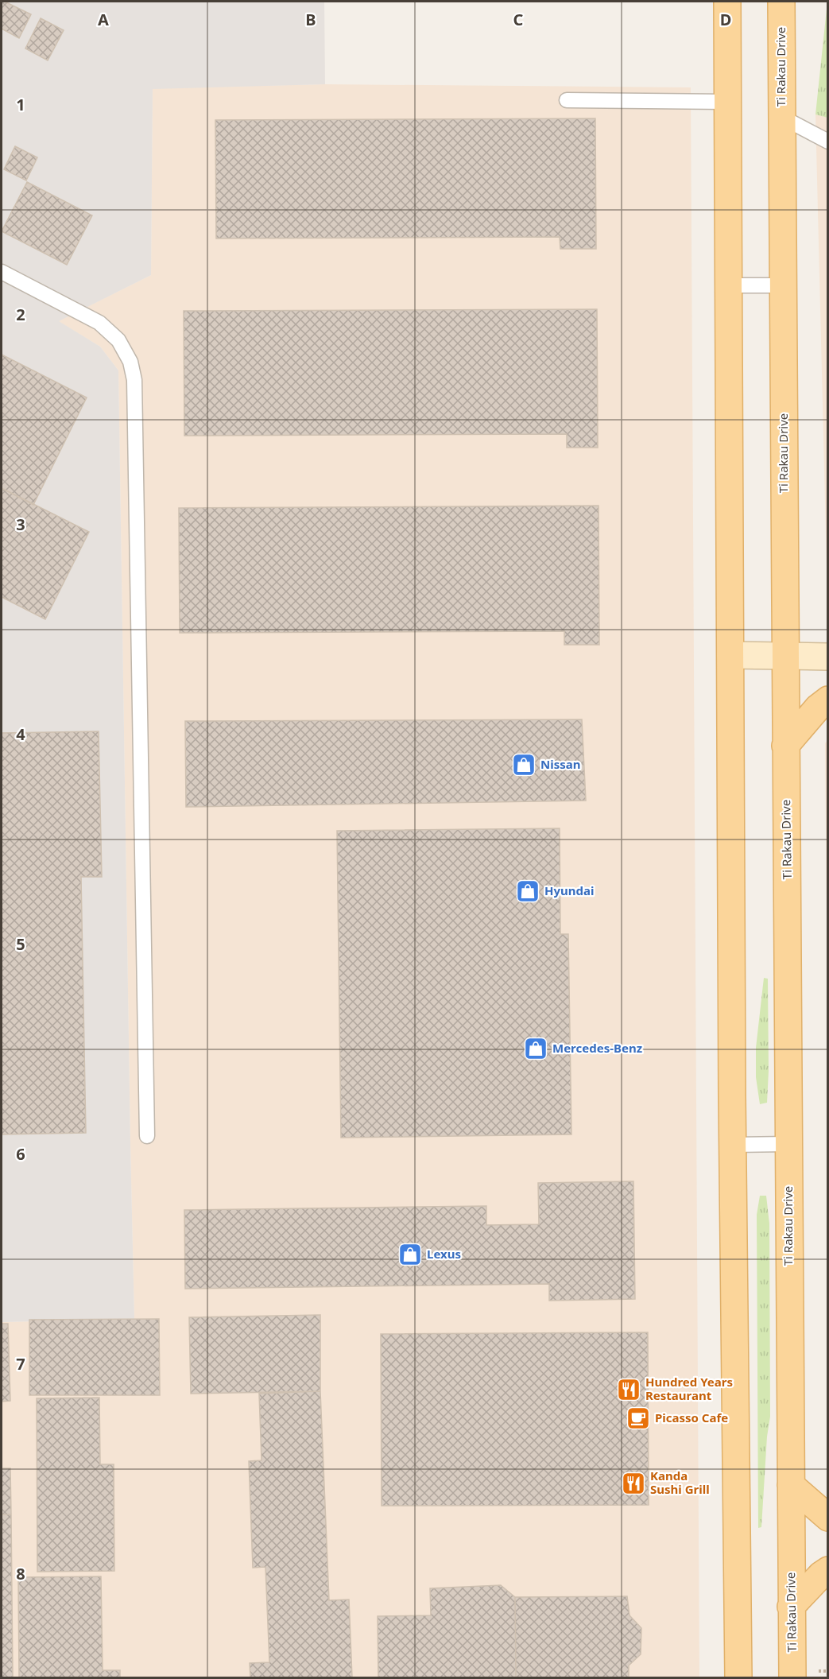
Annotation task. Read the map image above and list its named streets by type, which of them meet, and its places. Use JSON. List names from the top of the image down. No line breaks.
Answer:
{"streets":{"main road":["Ti Rakau Drive"]},"places":{"shop":["Nissan","Hyundai","Mercedes-Benz","Lexus"],"restaurant":["Hundred Years Restaurant","Kanda Sushi Grill"],"cafe":["Picasso Cafe"]},"grid":{"columns":["A","B","C","D"],"rows":["1","2","3","4","5","6","7","8"]}}
